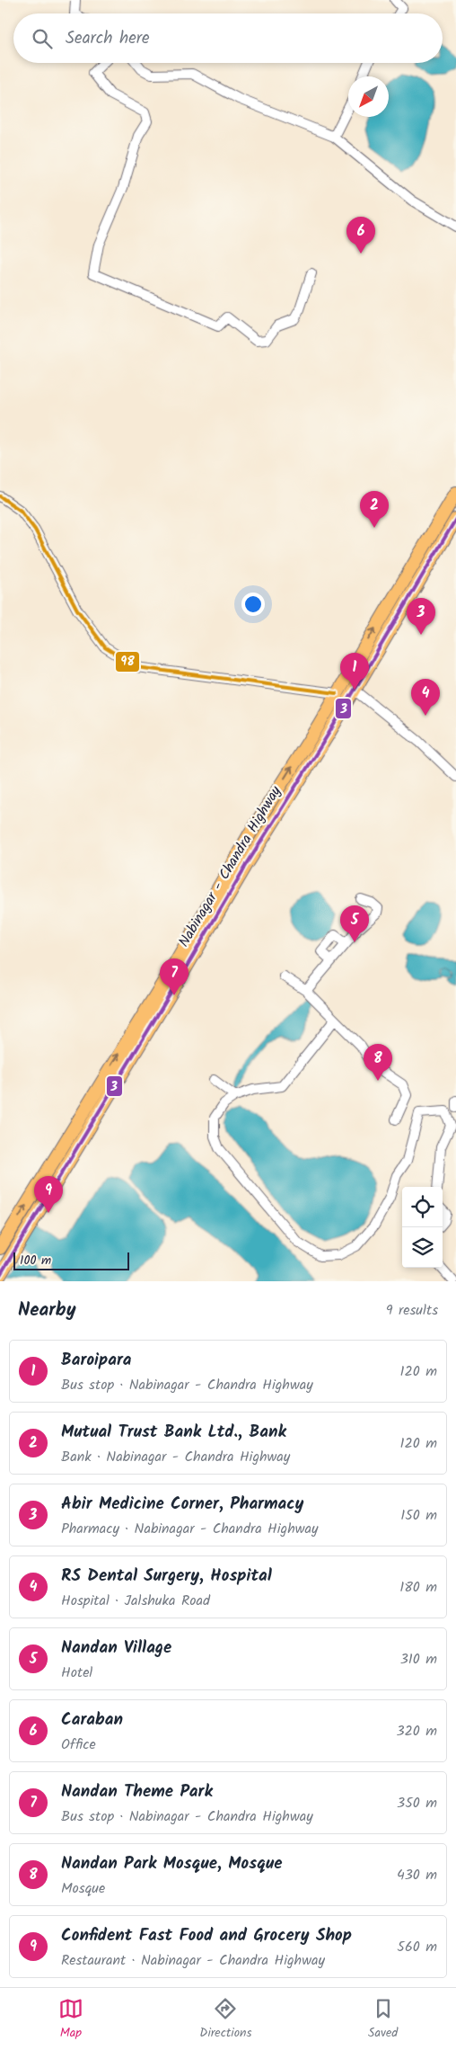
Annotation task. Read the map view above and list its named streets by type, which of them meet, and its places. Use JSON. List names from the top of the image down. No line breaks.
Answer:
{"streets":{"highway":["Nabinagar - Chandra Highway"]},"lines":["transit line 98","transit line 3"],"scale_bar":"100 m","north":"bottom left","page":{"search":"Search here","pins":["6","2","3","1","4","5","7","8","9"],"scale":"100 m","heading":["Nearby","9 results"],"list":[{"mark":"1","name":"Baroipara","note":"Bus stop · Nabinagar - Chandra Highway","value":"120 m"},{"mark":"2","name":"Mutual Trust Bank Ltd., Bank","note":"Bank · Nabinagar - Chandra Highway","value":"120 m"},{"mark":"3","name":"Abir Medicine Corner, Pharmacy","note":"Pharmacy · Nabinagar - Chandra Highway","value":"150 m"},{"mark":"4","name":"RS Dental Surgery, Hospital","note":"Hospital · Jalshuka Road","value":"180 m"},{"mark":"5","name":"Nandan Village","note":"Hotel","value":"310 m"},{"mark":"6","name":"Caraban","note":"Office","value":"320 m"},{"mark":"7","name":"Nandan Theme Park","note":"Bus stop · Nabinagar - Chandra Highway","value":"350 m"},{"mark":"8","name":"Nandan Park Mosque, Mosque","note":"Mosque","value":"430 m"},{"mark":"9","name":"Confident Fast Food and Grocery Shop","note":"Restaurant · Nabinagar - Chandra Highway","value":"560 m"}],"nav":["Map","Directions","Saved"]}}
